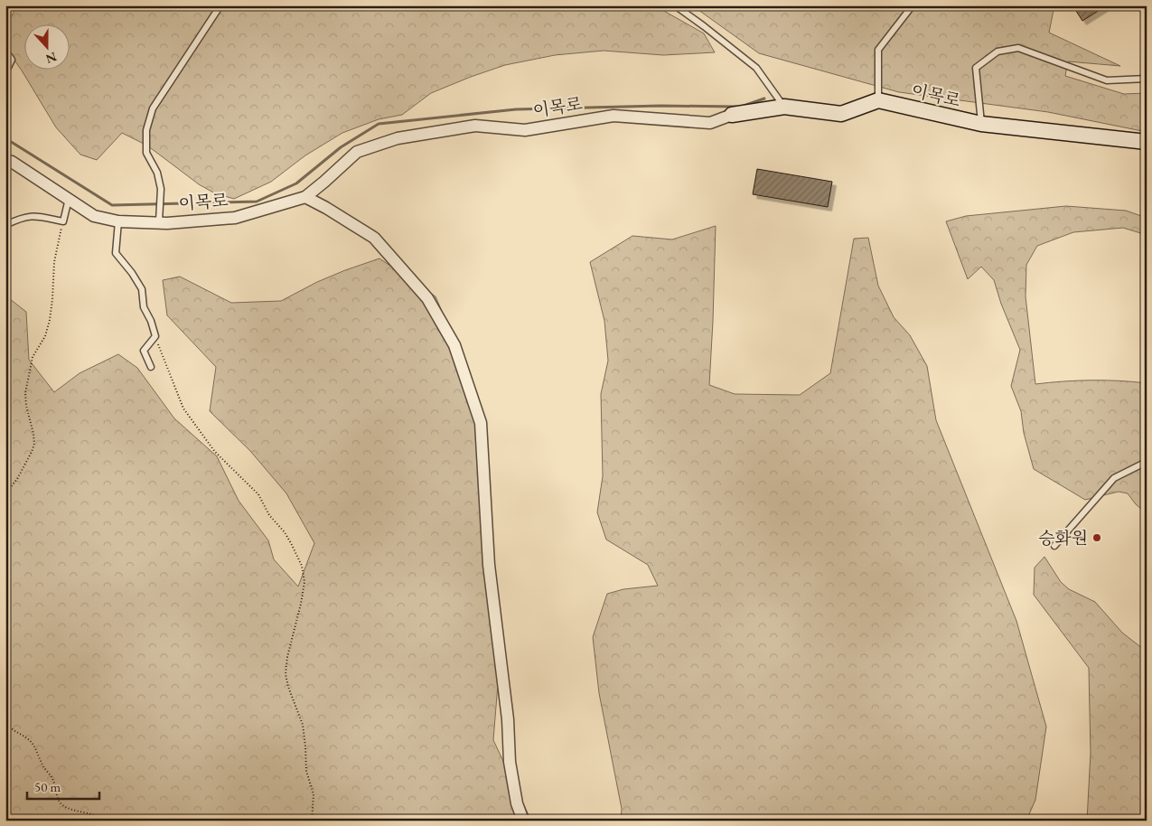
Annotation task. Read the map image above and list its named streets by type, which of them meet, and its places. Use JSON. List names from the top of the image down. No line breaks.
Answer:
{"streets":{"street":["이목로"]},"places":["승화원"],"scale_bar":"50 m","north":"bottom"}
